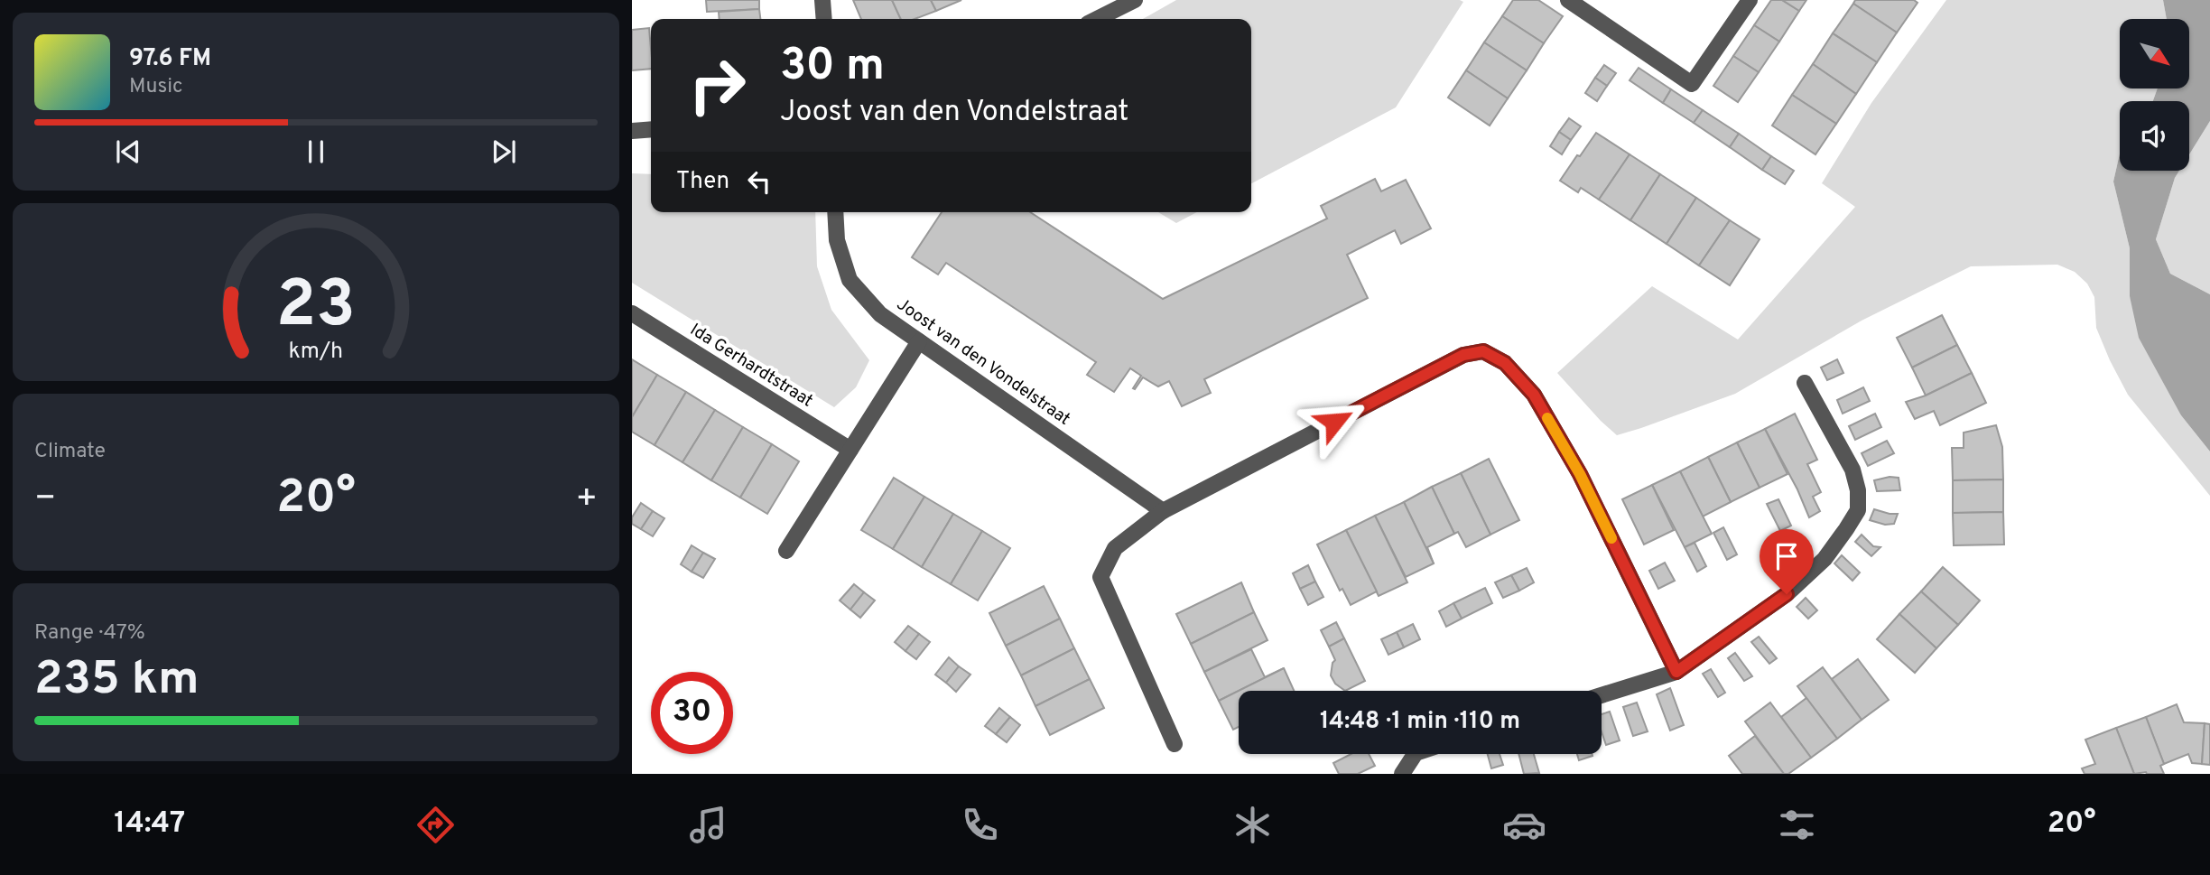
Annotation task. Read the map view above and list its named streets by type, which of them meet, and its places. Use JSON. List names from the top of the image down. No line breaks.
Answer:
{"streets":{"street":["Joost van den Vondelstraat","Ida Gerhardtstraat"]},"north":"bottom right","page":{"turn":["30 m","Joost van den Vondelstraat"],"song":["97.6 FM","Music"],"then":"Then","tile":["Climate",["Range · 47%","235 km"]],"heat":["−","20°","+"],"limit":"30","trip":"14:48 · 1 min · 110 m","tabs":["14:47","20°"],"gauge":["23","km/h"]}}
